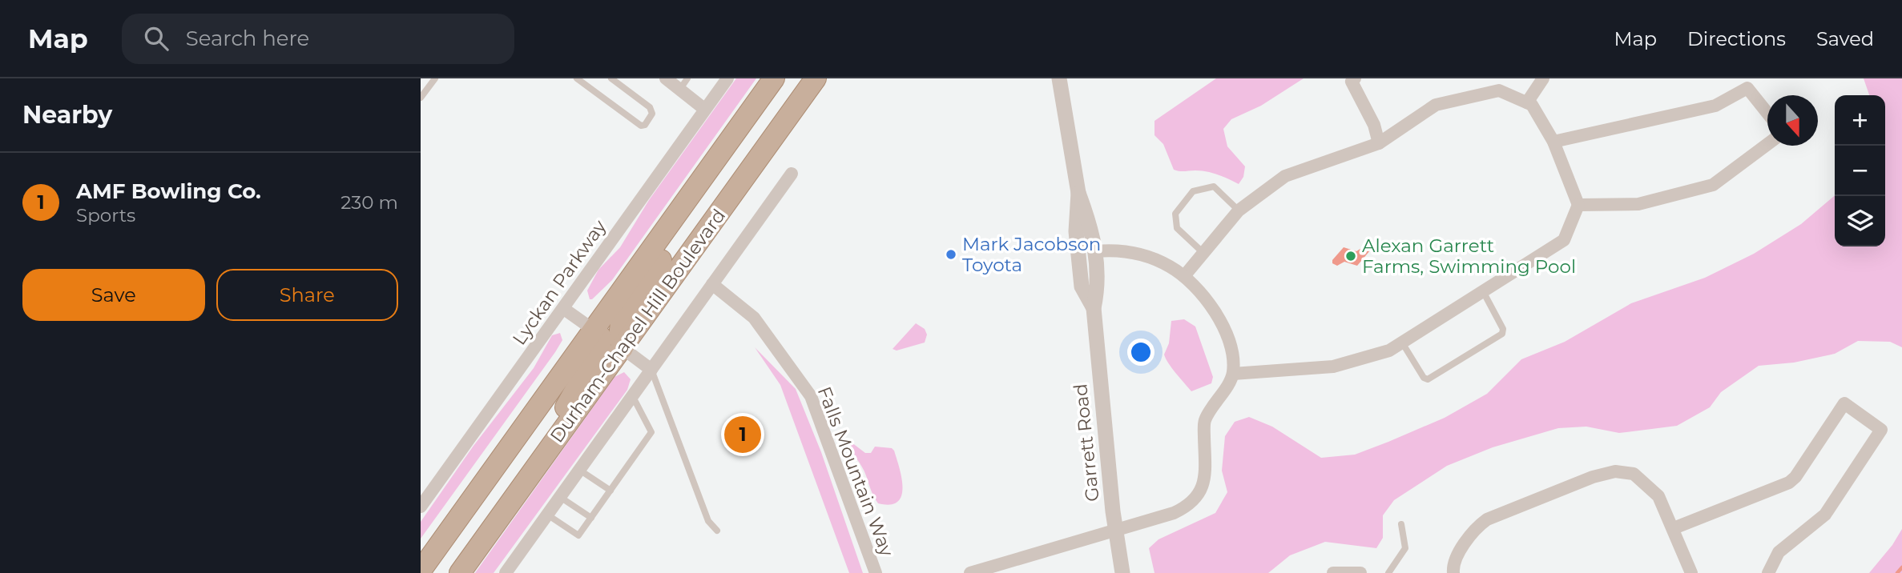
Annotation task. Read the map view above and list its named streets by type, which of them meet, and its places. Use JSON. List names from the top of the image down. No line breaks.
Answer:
{"streets":{"highway":["Durham-Chapel Hill Boulevard"],"street":["Lyckan Parkway","Garrett Road","Falls Mountain Way"]},"places":["Mark Jacobson Toyota","Alexan Garrett Farms, Swimming Pool"],"north":"bottom","page":{"header":"Map","search":"Search here","nav":["Map","Directions","Saved"],"heading":"Nearby","map_buttons":["+","−"],"list":[{"mark":"1","name":"AMF Bowling Co.","note":"Sports","value":"230 m"}],"buttons":["Save","Share"],"pins":"1"}}
